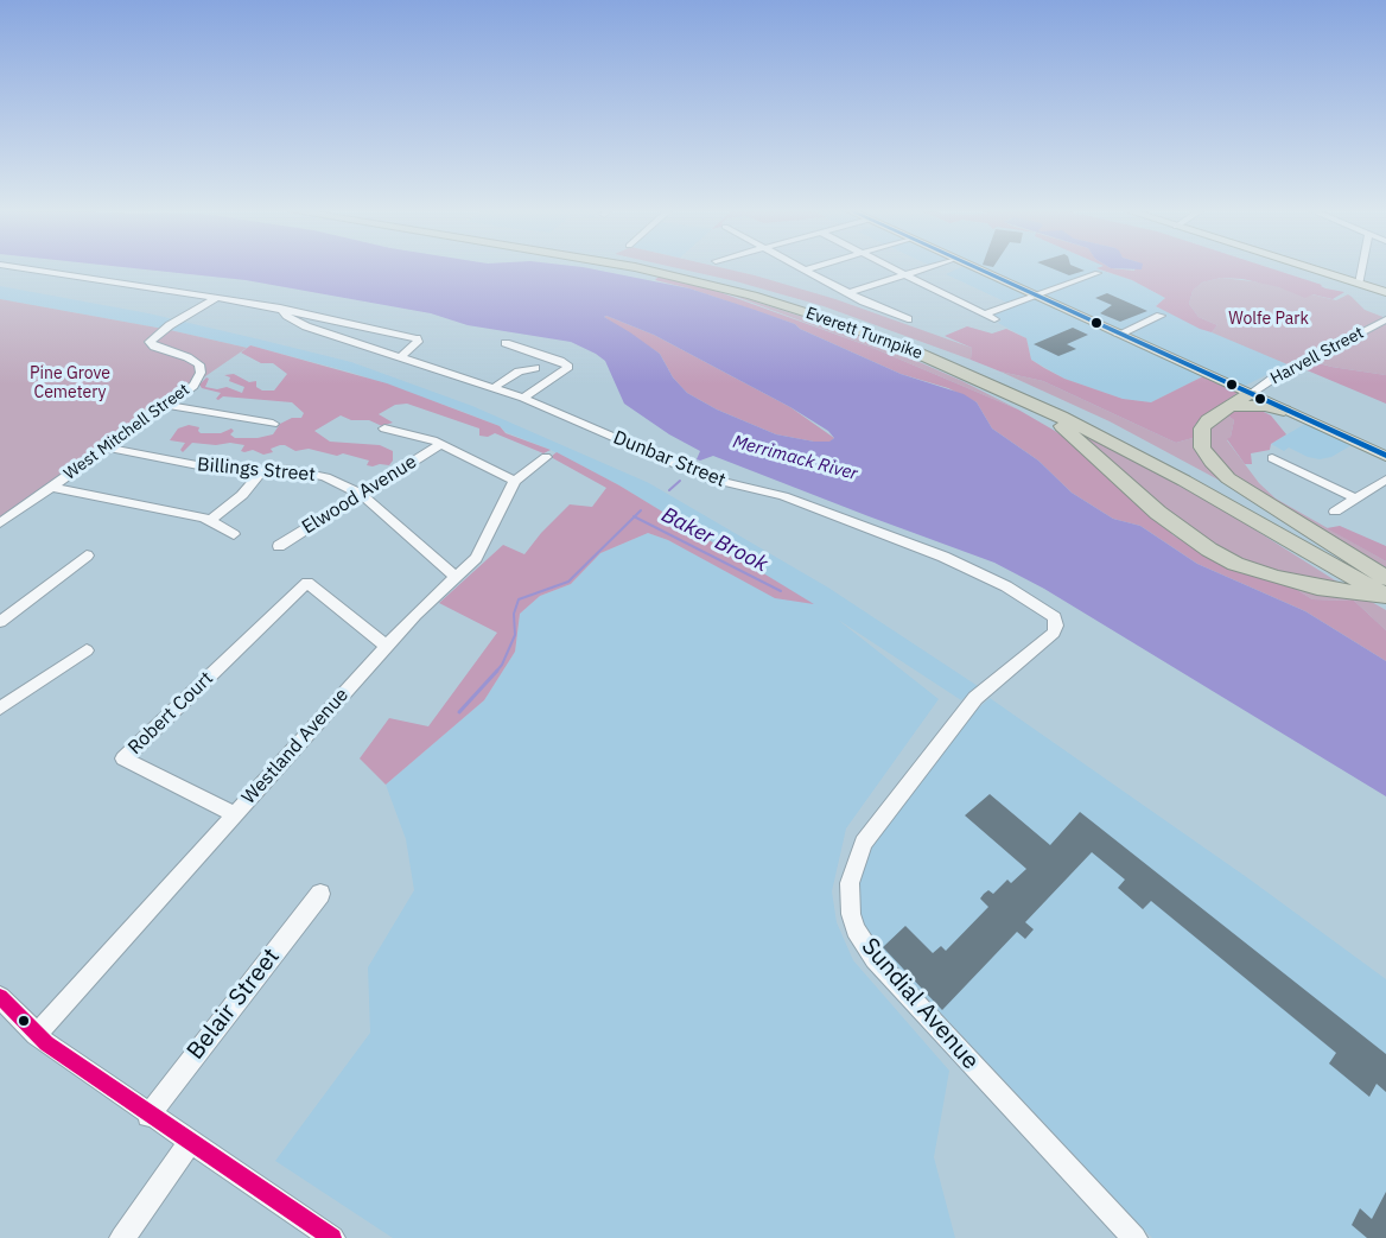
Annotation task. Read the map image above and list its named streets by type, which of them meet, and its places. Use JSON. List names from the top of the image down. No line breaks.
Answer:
{"streets":{"highway":["Everett Turnpike"],"street":["Harvell Street","West Mitchell Street","Dunbar Street","Billings Street","Elwood Avenue","Robert Court","Westland Avenue","Belair Street","Sundial Avenue"]},"crossings":[["West Mitchell Street","Billings Street"],["Dunbar Street","Sundial Avenue"],["Billings Street","Elwood Avenue"],["Billings Street","Westland Avenue"],["Robert Court","Westland Avenue"]],"water":["Merrimack River","Baker Brook"],"parks":["Wolfe Park","Pine Grove Cemetery"]}
